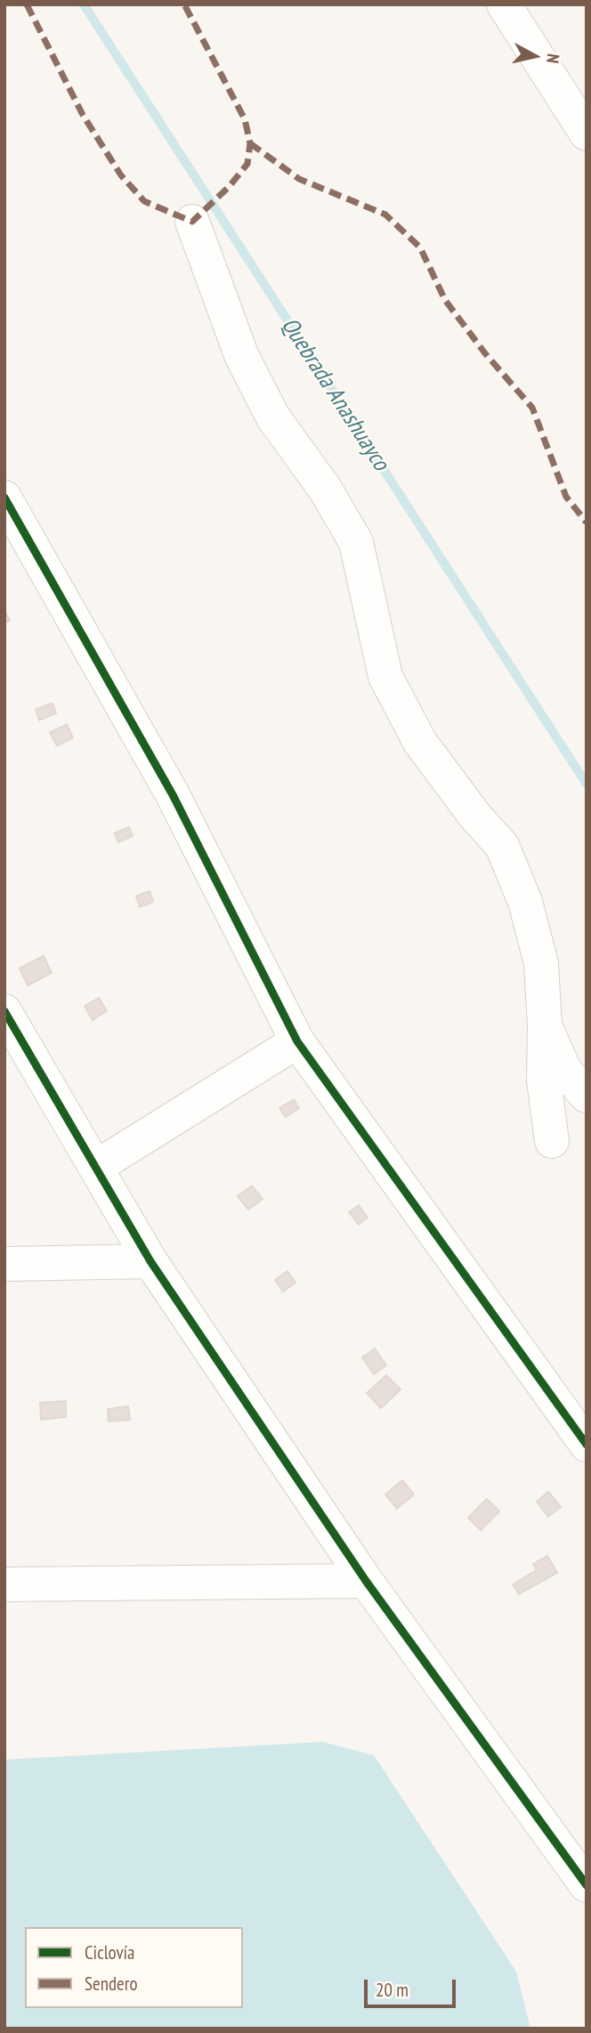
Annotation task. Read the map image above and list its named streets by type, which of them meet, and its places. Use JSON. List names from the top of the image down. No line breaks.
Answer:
{"water":["Quebrada Anashuayco"],"legend":["Ciclovía","Sendero"],"scale_bar":"20 m","north":"right"}
